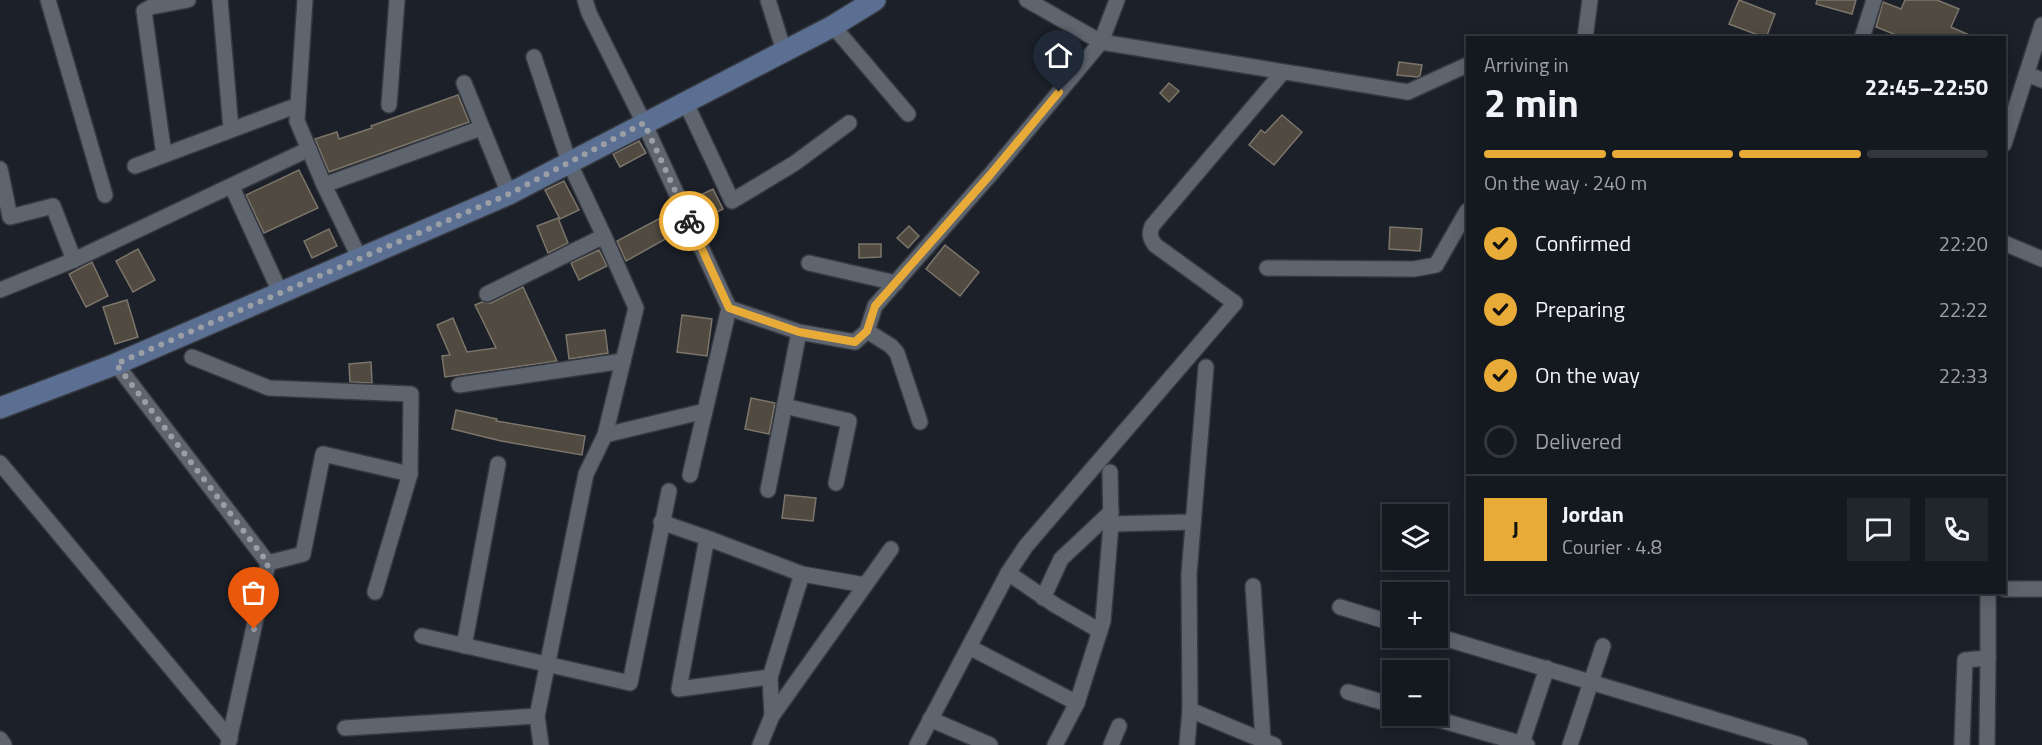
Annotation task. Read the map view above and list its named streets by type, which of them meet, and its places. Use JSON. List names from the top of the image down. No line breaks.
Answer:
{"page":{"heading":["2 min","Arriving in","22:45–22:50"],"panel":["Jordan","Courier · 4.8"],"bar":"On the way · 240 m","list":[["Confirmed","22:20"],["Preparing","22:22"],["On the way","22:33"],"Delivered"],"round":"J","map_buttons":["+","−"]}}
